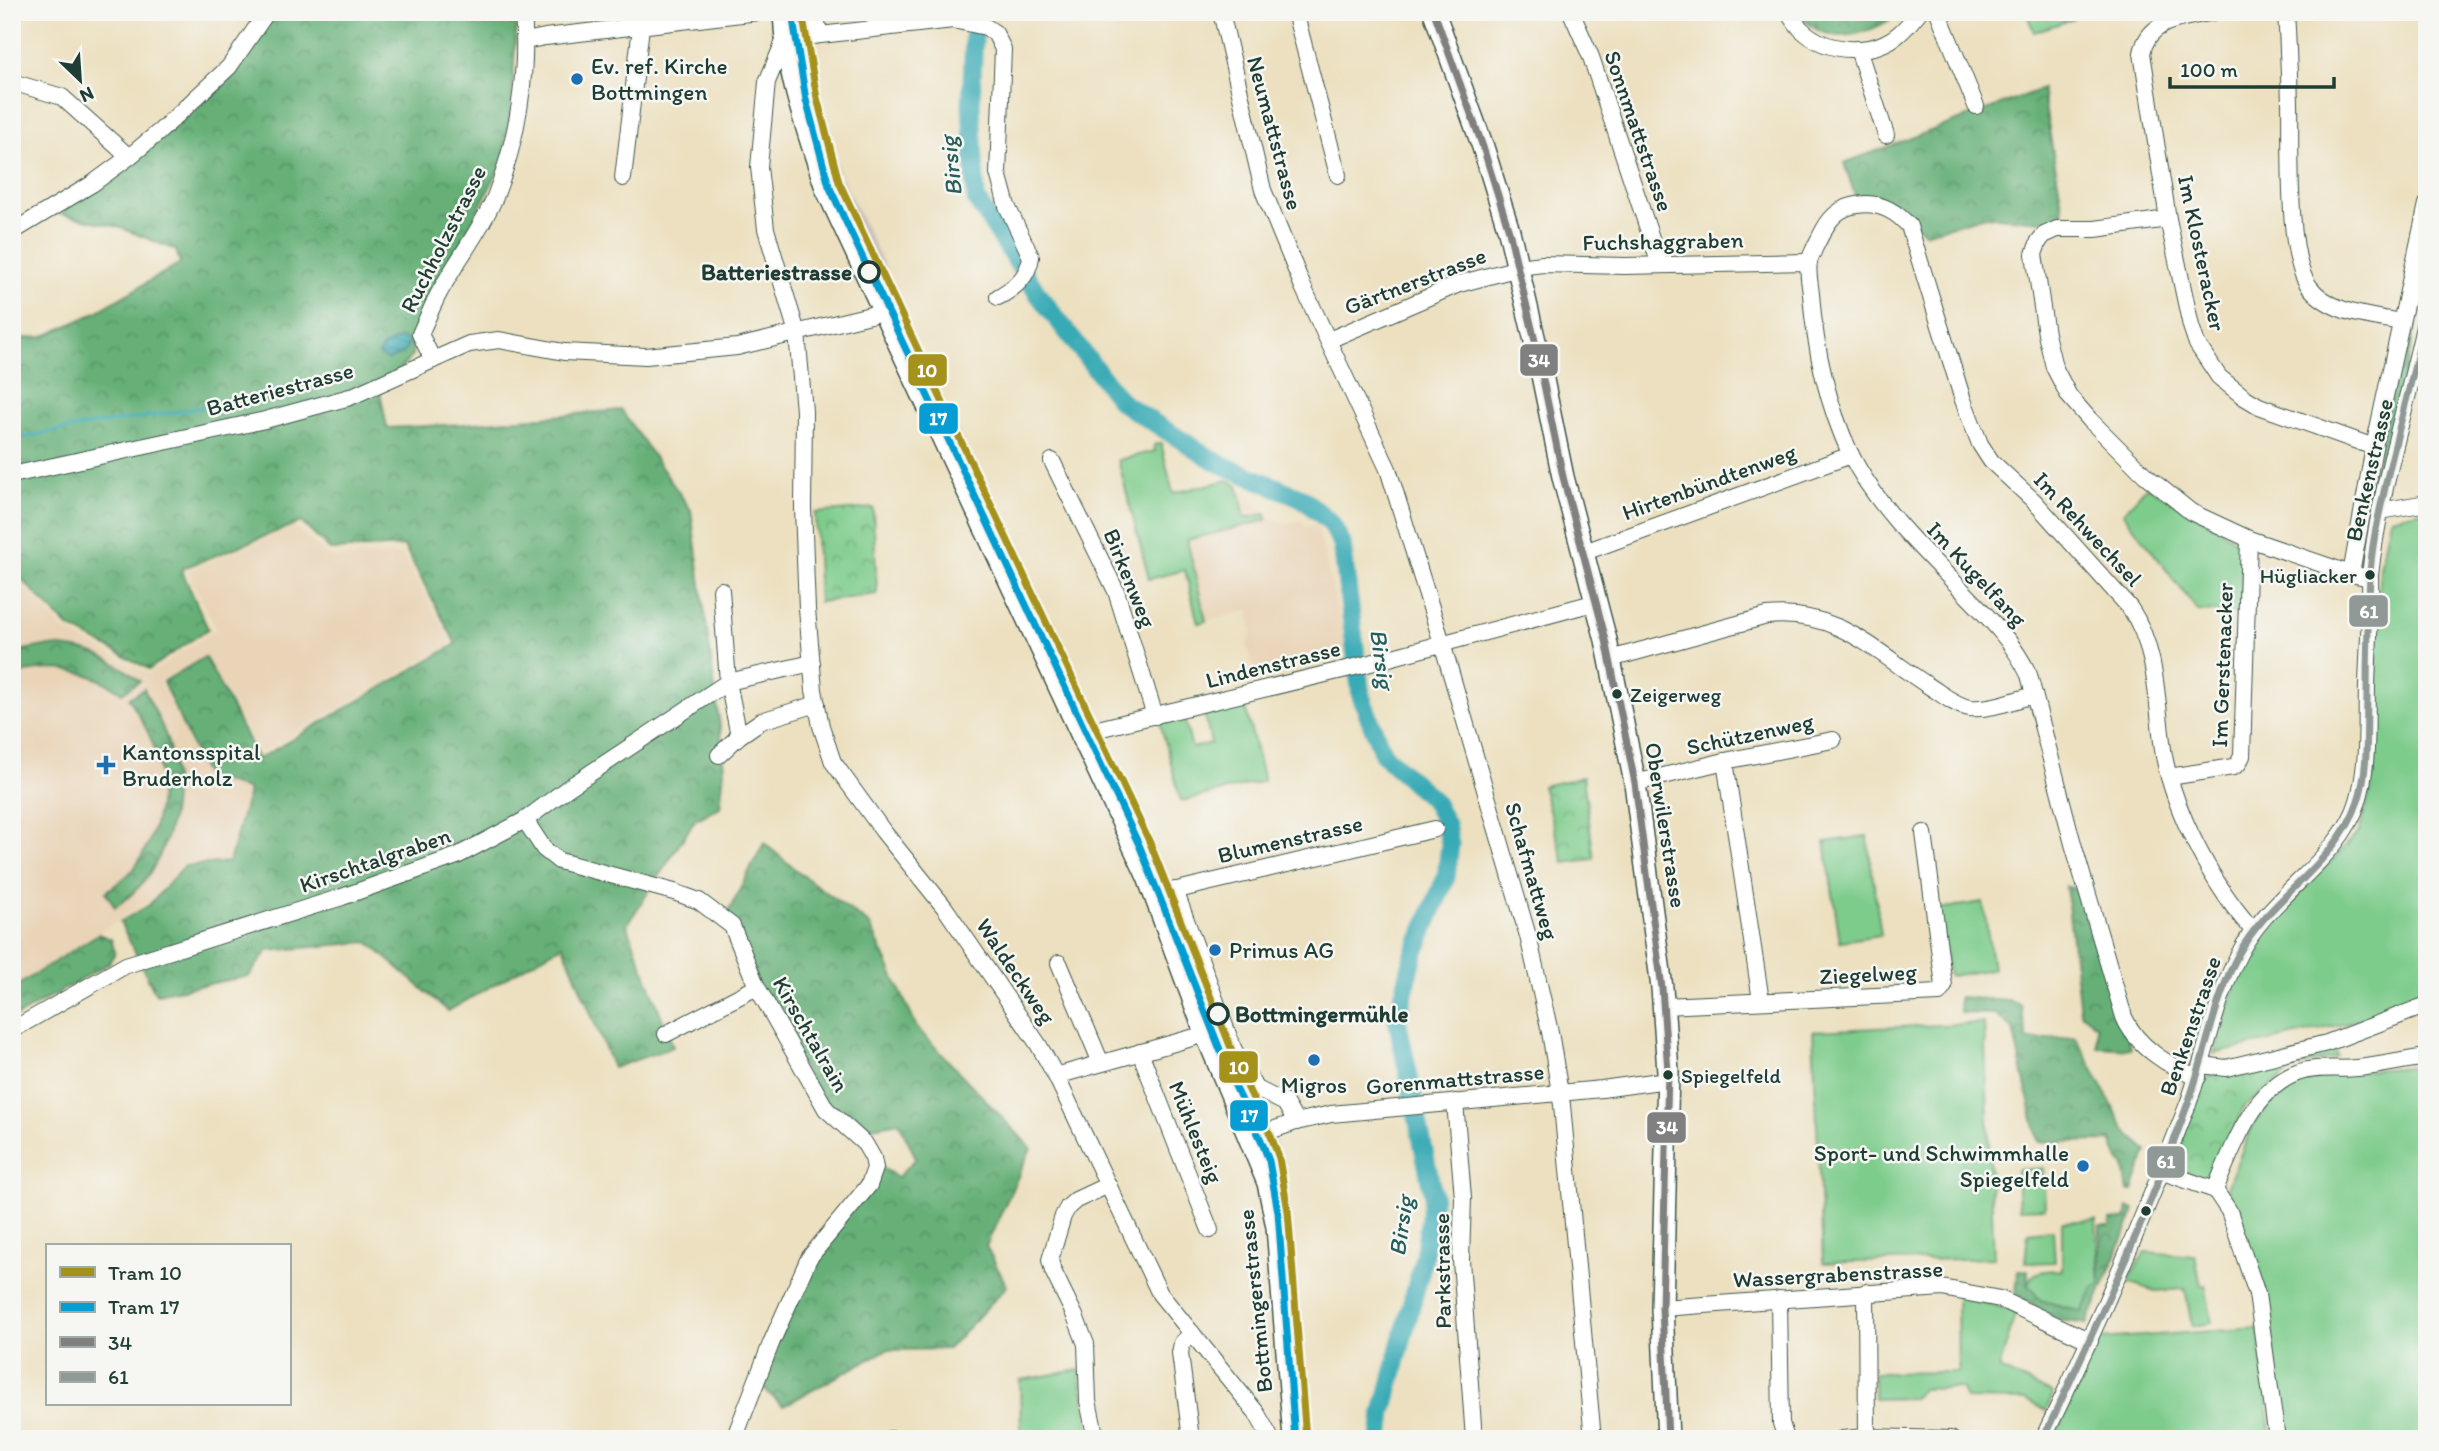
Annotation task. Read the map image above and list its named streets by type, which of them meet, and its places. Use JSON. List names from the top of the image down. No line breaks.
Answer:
{"streets":{"main road":["Oberwilerstrasse","Bottmingerstrasse"],"street":["Sonnmattstrasse","Neumattstrasse","Ruchholzstrasse","Fuchshaggraben","Im Klosteracker","Gärtnerstrasse","Batteriestrasse","Benkenstrasse","Hirtenbündtenweg","Im Rehwechsel","Im Kugelfang","Birkenweg","Lindenstrasse","Im Gerstenacker","Schützenweg","Blumenstrasse","Kirschtalgraben","Schafmattweg","Waldeckweg","Ziegelweg","Kirschtalrain","Gorenmattstrasse","Mühlesteig","Parkstrasse","Wassergrabenstrasse"]},"crossings":[["Sonnmattstrasse","Fuchshaggraben"],["Neumattstrasse","Gärtnerstrasse"],["Neumattstrasse","Schafmattweg"],["Ruchholzstrasse","Batteriestrasse"],["Fuchshaggraben","Gärtnerstrasse"],["Fuchshaggraben","Im Kugelfang"],["Fuchshaggraben","Oberwilerstrasse"],["Im Klosteracker","Benkenstrasse"],["Gärtnerstrasse","Oberwilerstrasse"],["Gärtnerstrasse","Schafmattweg"],["Batteriestrasse","Waldeckweg"],["Batteriestrasse","Bottmingerstrasse"],["Benkenstrasse","Im Rehwechsel"],["Benkenstrasse","Im Kugelfang"],["Benkenstrasse","Wassergrabenstrasse"],["Hirtenbündtenweg","Im Kugelfang"],["Hirtenbündtenweg","Oberwilerstrasse"],["Im Rehwechsel","Im Kugelfang"],["Im Rehwechsel","Im Gerstenacker"],["Birkenweg","Lindenstrasse"],["Lindenstrasse","Oberwilerstrasse"],["Lindenstrasse","Schafmattweg"],["Lindenstrasse","Bottmingerstrasse"],["Schützenweg","Oberwilerstrasse"],["Oberwilerstrasse","Ziegelweg"],["Oberwilerstrasse","Gorenmattstrasse"],["Oberwilerstrasse","Wassergrabenstrasse"],["Blumenstrasse","Bottmingerstrasse"],["Kirschtalgraben","Waldeckweg"],["Kirschtalgraben","Kirschtalrain"],["Schafmattweg","Gorenmattstrasse"],["Waldeckweg","Bottmingerstrasse"],["Gorenmattstrasse","Parkstrasse"],["Gorenmattstrasse","Bottmingerstrasse"]],"water":["Birsig"],"places":{"other":["Ev. ref. Kirche Bottmingen","Batteriestrasse","Hügliacker","Zeigerweg","Primus AG","Bottmingermühle","Migros","Spiegelfeld","Sport- und Schwimmhalle Spiegelfeld"],"health":["Kantonsspital Bruderholz"]},"lines":["tram line 10","transit line 34","tram line 17","transit line 61"],"legend":["Tram 10","Tram 17","34","61"],"scale_bar":"100 m","north":"bottom right"}
